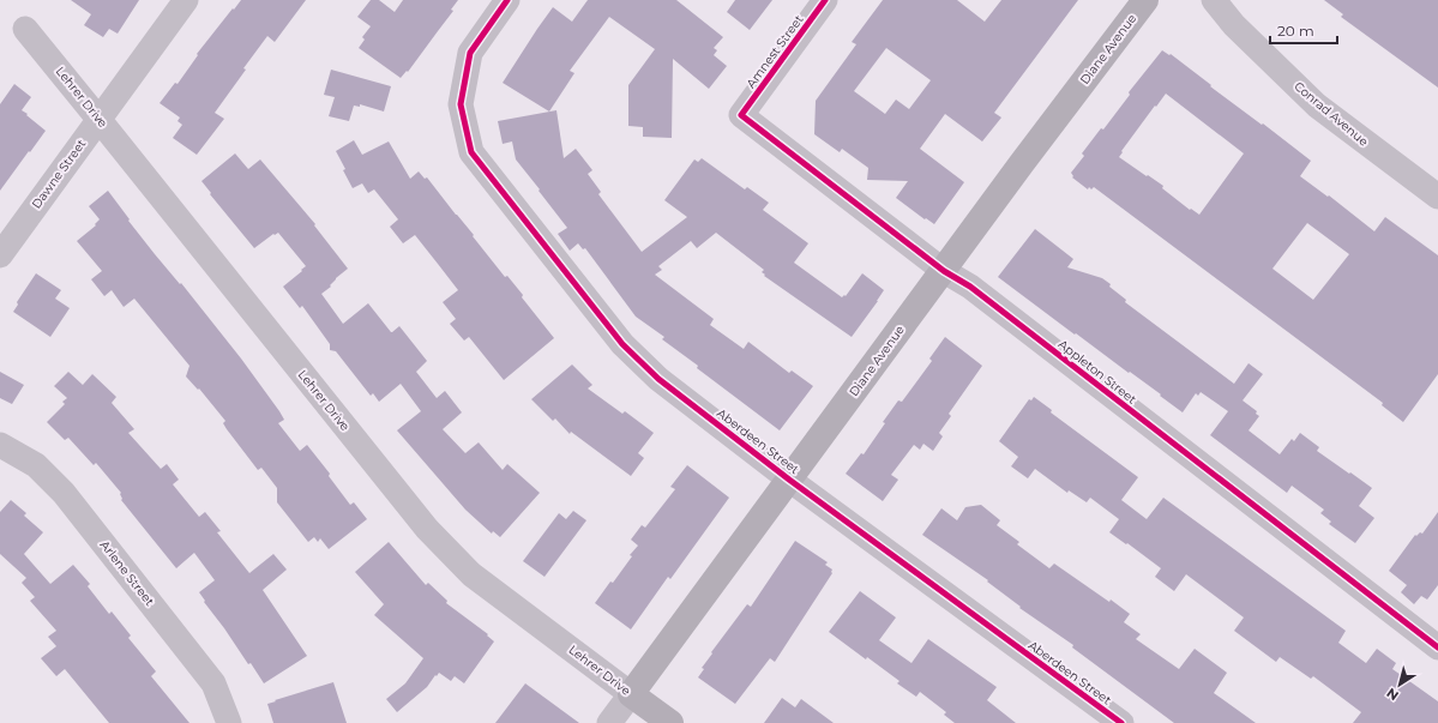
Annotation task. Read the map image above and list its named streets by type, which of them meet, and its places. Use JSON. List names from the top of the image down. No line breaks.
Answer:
{"streets":{"street":["Diane Avenue","Amnest Street","Lehrer Drive","Conrad Avenue","Dawne Street","Appleton Street","Aberdeen Street","Arlene Street"]},"crossings":[["Diane Avenue","Lehrer Drive"],["Diane Avenue","Appleton Street"],["Diane Avenue","Aberdeen Street"],["Amnest Street","Appleton Street"],["Lehrer Drive","Dawne Street"]],"scale_bar":"20 m","north":"bottom left"}
